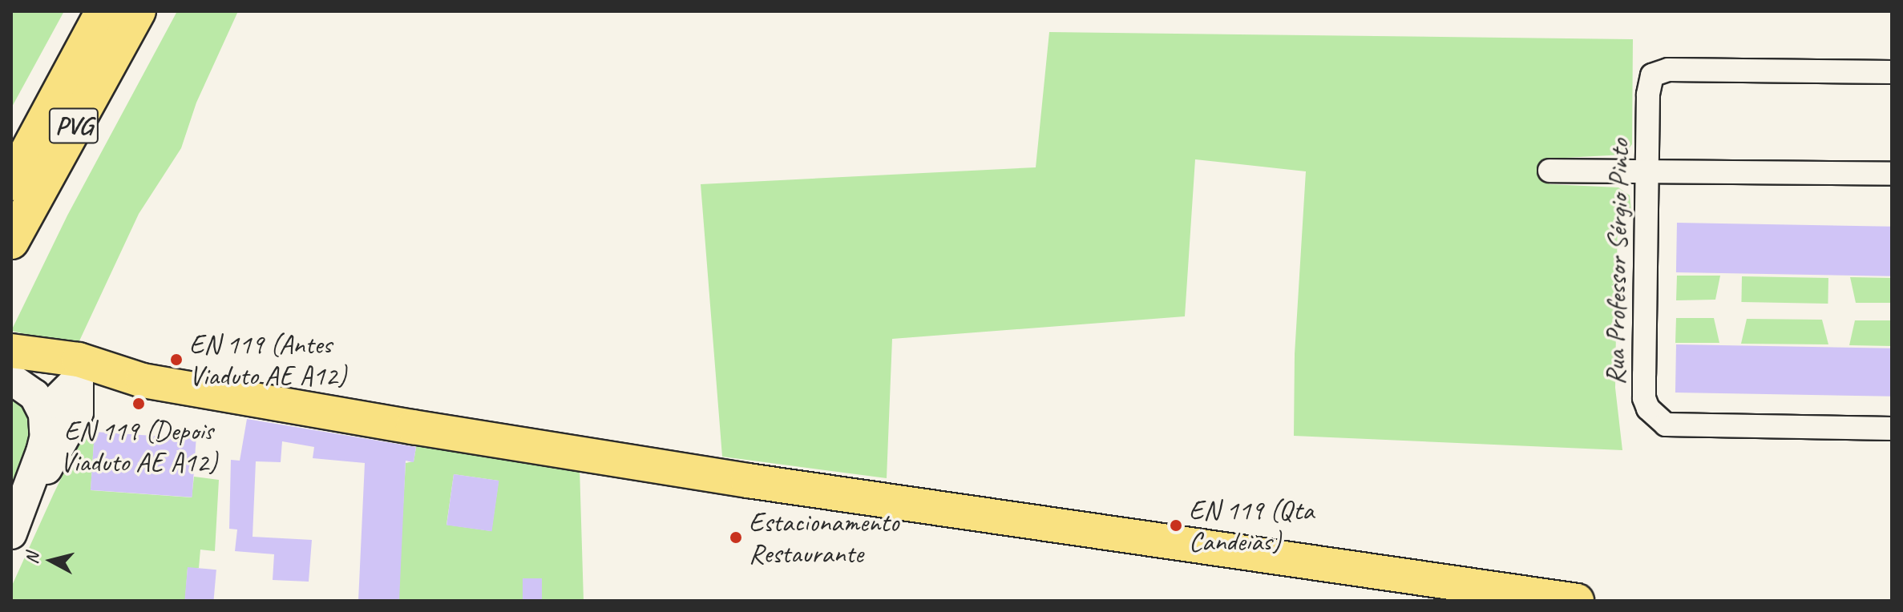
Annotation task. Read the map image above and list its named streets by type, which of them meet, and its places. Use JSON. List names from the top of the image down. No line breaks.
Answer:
{"streets":{"highway":["PVG"],"street":["Rua Professor Sérgio Pinto"]},"places":["EN 119 (Antes Viaduto AE A12)","EN 119 (Depois Viaduto AE A12)","EN 119 (Qta Candeias)","Estacionamento Restaurante"],"north":"left"}
